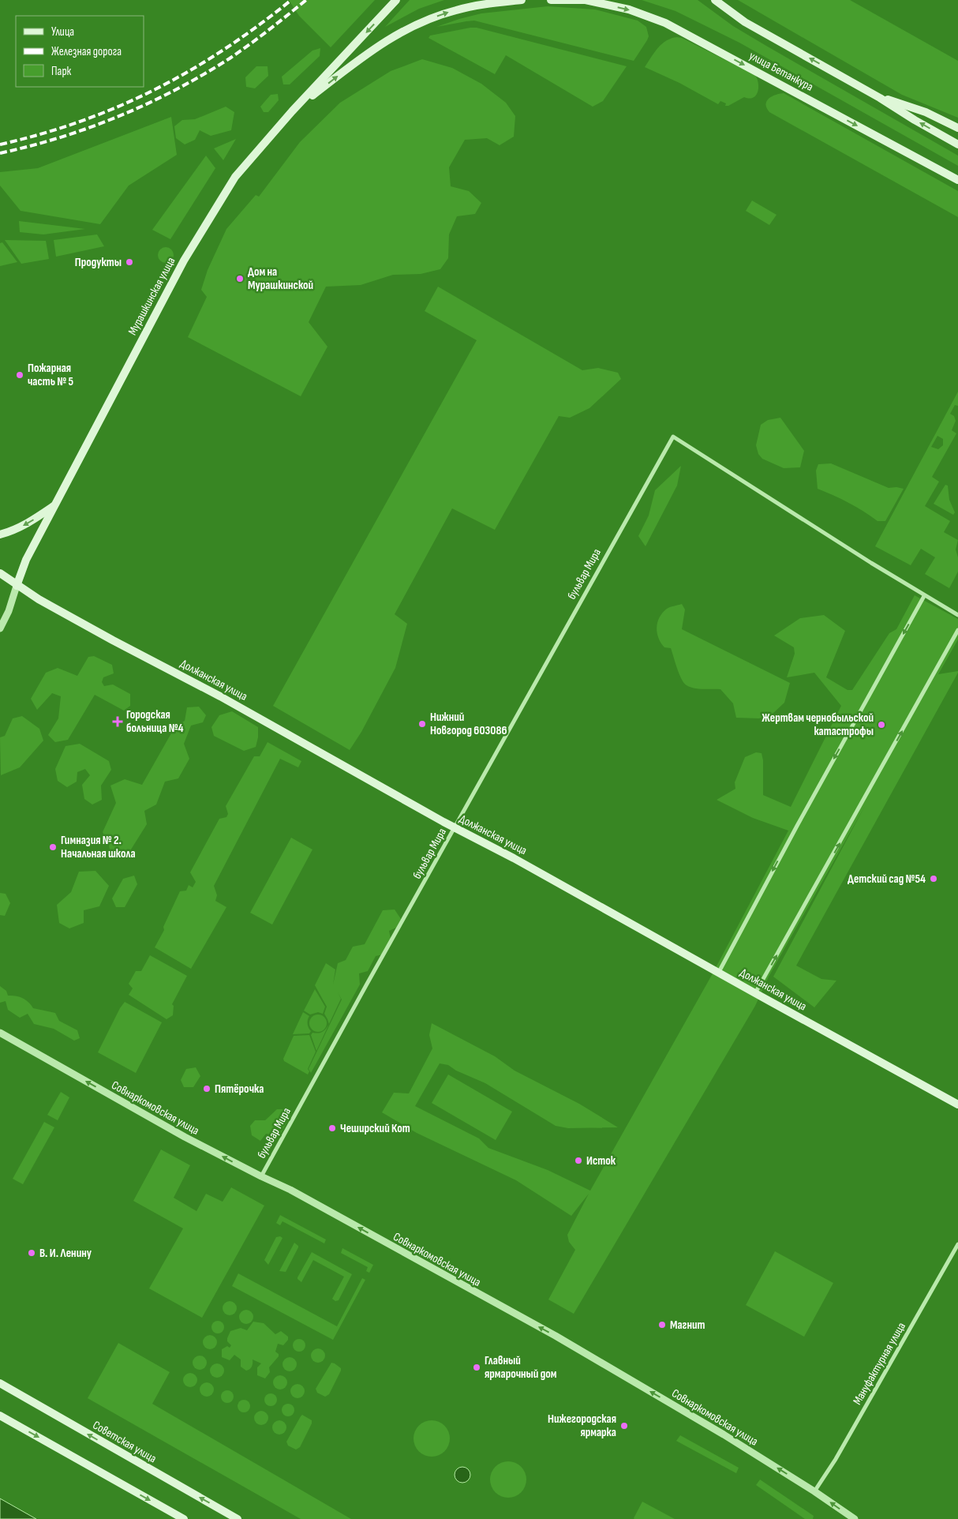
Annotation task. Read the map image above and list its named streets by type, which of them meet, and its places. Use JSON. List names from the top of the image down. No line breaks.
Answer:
{"streets":{"main road":["улица Бетанкура","Мурашкинская улица","Должанская улица","Советская улица"],"street":["бульвар Мира","Совнаркомовская улица","Мануфактурная улица"]},"crossings":[["Мурашкинская улица","Должанская улица"],["бульвар Мира","Должанская улица"],["бульвар Мира","Совнаркомовская улица"],["Совнаркомовская улица","Мануфактурная улица"]],"one_way":["Совнаркомовская улица"],"places":{"other":["Продукты","Дом на Мурашкинской","Пожарная часть № 5","Нижний Новгород 603086","Жертвам чернобыльской катастрофы","Гимназия № 2. Начальная школа","Детский сад №54","Пятёрочка","Чеширский Кот","Исток","В. И. Ленину","Магнит","Главный ярмарочный дом","Нижегородская ярмарка"],"health":["Городская больница №4"]},"legend":["Улица","Железная дорога","Парк"]}
